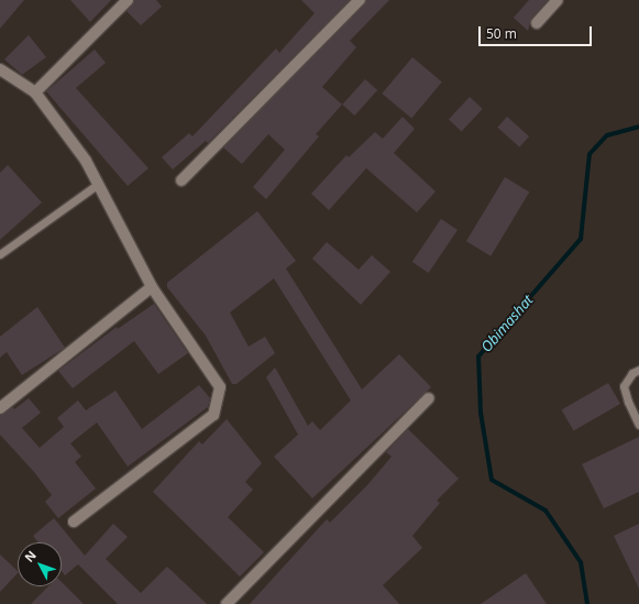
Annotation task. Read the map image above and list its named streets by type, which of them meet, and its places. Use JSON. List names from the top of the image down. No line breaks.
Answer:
{"water":["Obimashat"],"scale_bar":"50 m","north":"top left"}
